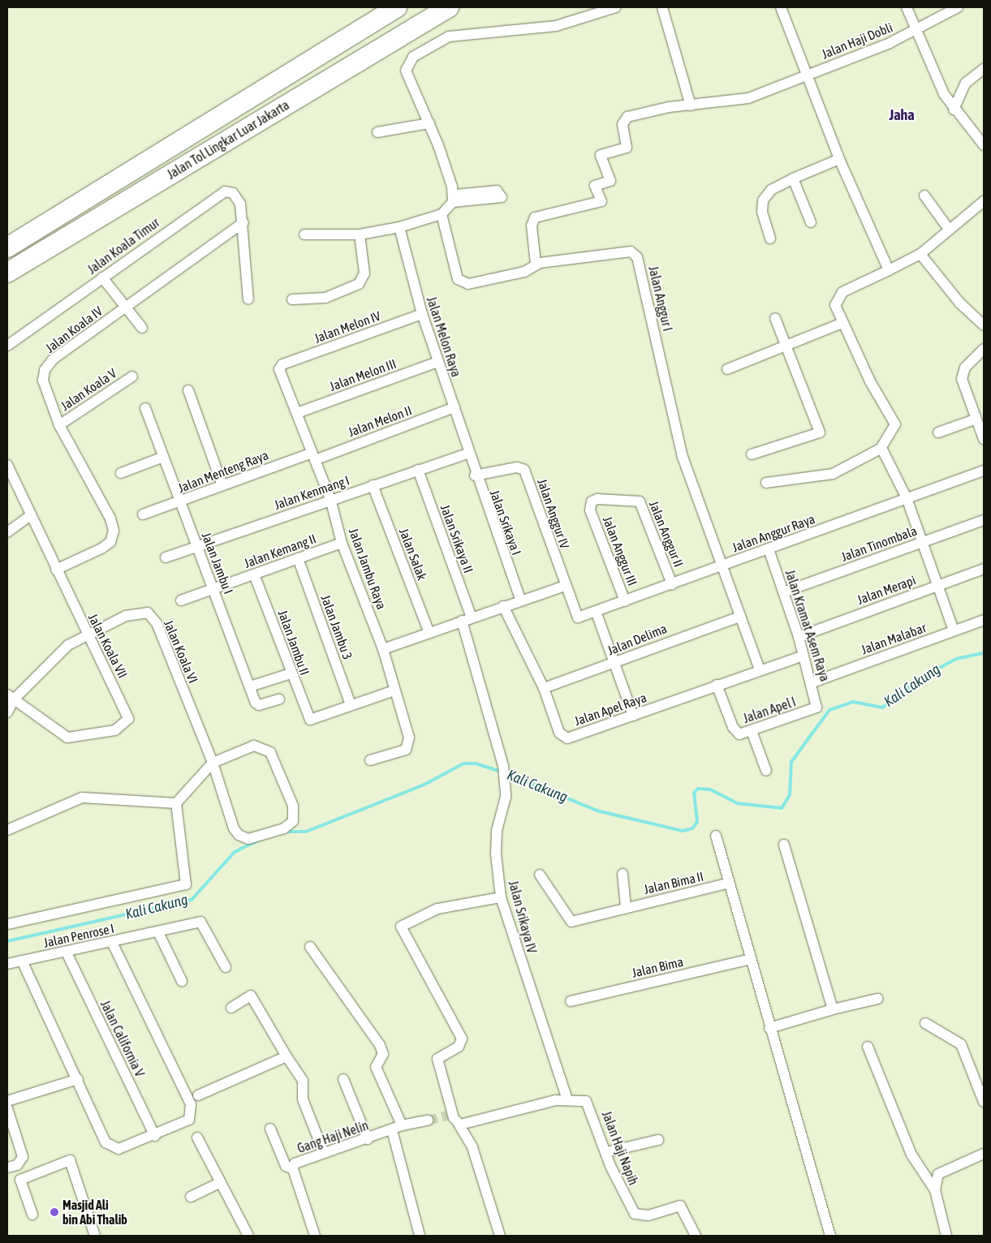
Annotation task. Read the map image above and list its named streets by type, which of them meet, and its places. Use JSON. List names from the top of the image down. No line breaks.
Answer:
{"streets":{"highway":["Jalan Tol Lingkar Luar Jakarta"],"street":["Jalan Haji Dobli","Jalan Koala Timur","Jalan Anggur I","Jalan Melon IV","Jalan Koala IV","Jalan Melon Raya","Jalan Melon III","Jalan Koala V","Jalan Melon II","Jalan Menteng Raya","Jalan Kenmang I","Jalan Anggur IV","Jalan Srikaya I","Jalan Anggur Raya","Jalan Anggur II","Jalan Srikaya II","Jalan Tinombala","Jalan Kemang II","Jalan Anggur III","Jalan Salak","Jalan Jambu I","Jalan Jambu Raya","Jalan Merapi","Jalan Kramat Asem Raya","Jalan Jambu 3","Jalan Malabar","Jalan Delima","Jalan Jambu II","Jalan Koala VII","Jalan Koala VI","Jalan Apel Raya","Jalan Apel I","Jalan Bima II","Jalan Srikaya IV","Jalan Penrose I","Jalan Bima","Jalan California V","Gang Haji Nelin","Jalan Haji Napih"]},"crossings":[["Jalan Haji Dobli","Jalan Anggur I"],["Jalan Koala Timur","Jalan Koala IV"],["Jalan Anggur I","Jalan Anggur Raya"],["Jalan Anggur I","Jalan Delima"],["Jalan Anggur I","Jalan Apel Raya"],["Jalan Melon IV","Jalan Melon Raya"],["Jalan Melon IV","Jalan Jambu Raya"],["Jalan Koala IV","Jalan Koala V"],["Jalan Koala IV","Jalan Koala VII"],["Jalan Melon Raya","Jalan Melon III"],["Jalan Melon Raya","Jalan Melon II"],["Jalan Melon Raya","Jalan Kenmang I"],["Jalan Melon Raya","Jalan Srikaya I"],["Jalan Melon III","Jalan Jambu Raya"],["Jalan Melon II","Jalan Menteng Raya"],["Jalan Melon II","Jalan Jambu Raya"],["Jalan Menteng Raya","Jalan Jambu I"],["Jalan Menteng Raya","Jalan Jambu Raya"],["Jalan Kenmang I","Jalan Srikaya I"],["Jalan Kenmang I","Jalan Srikaya II"],["Jalan Kenmang I","Jalan Salak"],["Jalan Kenmang I","Jalan Jambu I"],["Jalan Kenmang I","Jalan Jambu Raya"],["Jalan Anggur IV","Jalan Srikaya I"],["Jalan Anggur IV","Jalan Anggur Raya"],["Jalan Anggur Raya","Jalan Anggur II"],["Jalan Anggur Raya","Jalan Anggur III"],["Jalan Anggur Raya","Jalan Kramat Asem Raya"],["Jalan Anggur II","Jalan Anggur III"],["Jalan Srikaya II","Jalan Srikaya IV"],["Jalan Tinombala","Jalan Kramat Asem Raya"],["Jalan Kemang II","Jalan Jambu I"],["Jalan Kemang II","Jalan Jambu Raya"],["Jalan Kemang II","Jalan Jambu 3"],["Jalan Kemang II","Jalan Jambu II"],["Jalan Merapi","Jalan Kramat Asem Raya"],["Jalan Kramat Asem Raya","Jalan Malabar"],["Jalan Kramat Asem Raya","Jalan Apel Raya"],["Jalan Kramat Asem Raya","Jalan Apel I"],["Jalan Jambu 3","Jalan Jambu II"],["Jalan Delima","Jalan Apel Raya"],["Jalan Koala VII","Jalan Koala VI"],["Jalan Apel Raya","Jalan Apel I"],["Jalan Srikaya IV","Jalan Haji Napih"],["Jalan Penrose I","Jalan California V"]],"districts":["Jaha"],"water":["Kali Cakung"],"places":["Masjid Ali bin Abi Thalib"]}
